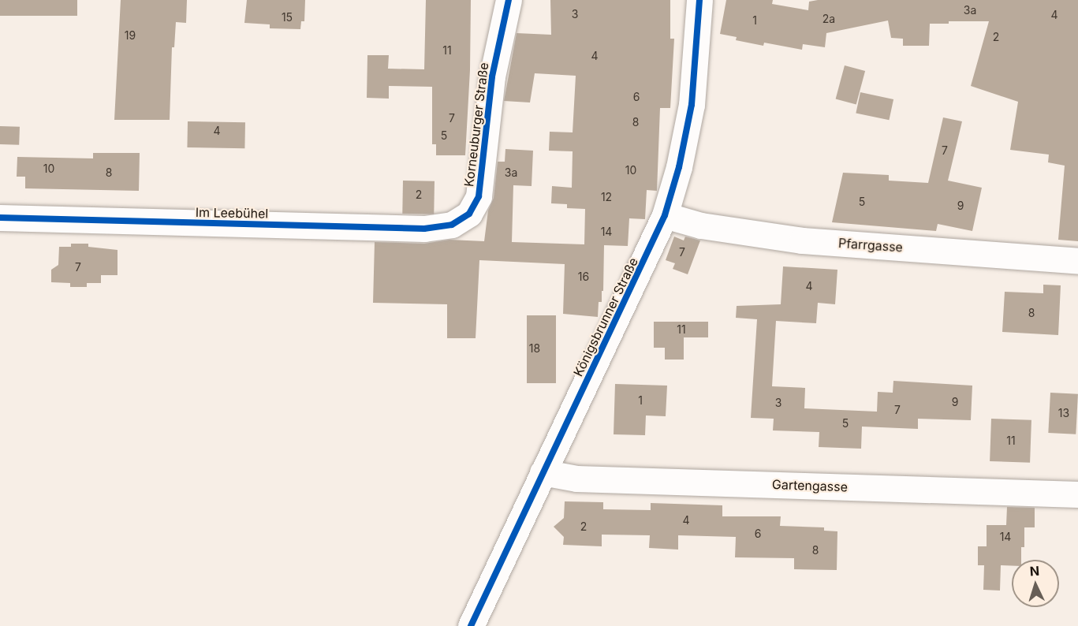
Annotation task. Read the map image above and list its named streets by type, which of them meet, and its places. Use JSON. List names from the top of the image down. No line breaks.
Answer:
{"streets":{"street":["Korneuburger Straße","Im Leebühel","Pfarrgasse","Königsbrunner Straße","Gartengasse"]},"crossings":[["Korneuburger Straße","Im Leebühel"],["Pfarrgasse","Königsbrunner Straße"],["Königsbrunner Straße","Gartengasse"]],"house_numbers":["3a","3","4","15","2a","1","19","2","11","4","6","7","8","4","5","7","10","10","8","3a","2","12","5","9","14","7","7","16","4","8","11","18","1","9","3","7","13","5","11","4","2","6","14","8"],"north":"top"}
